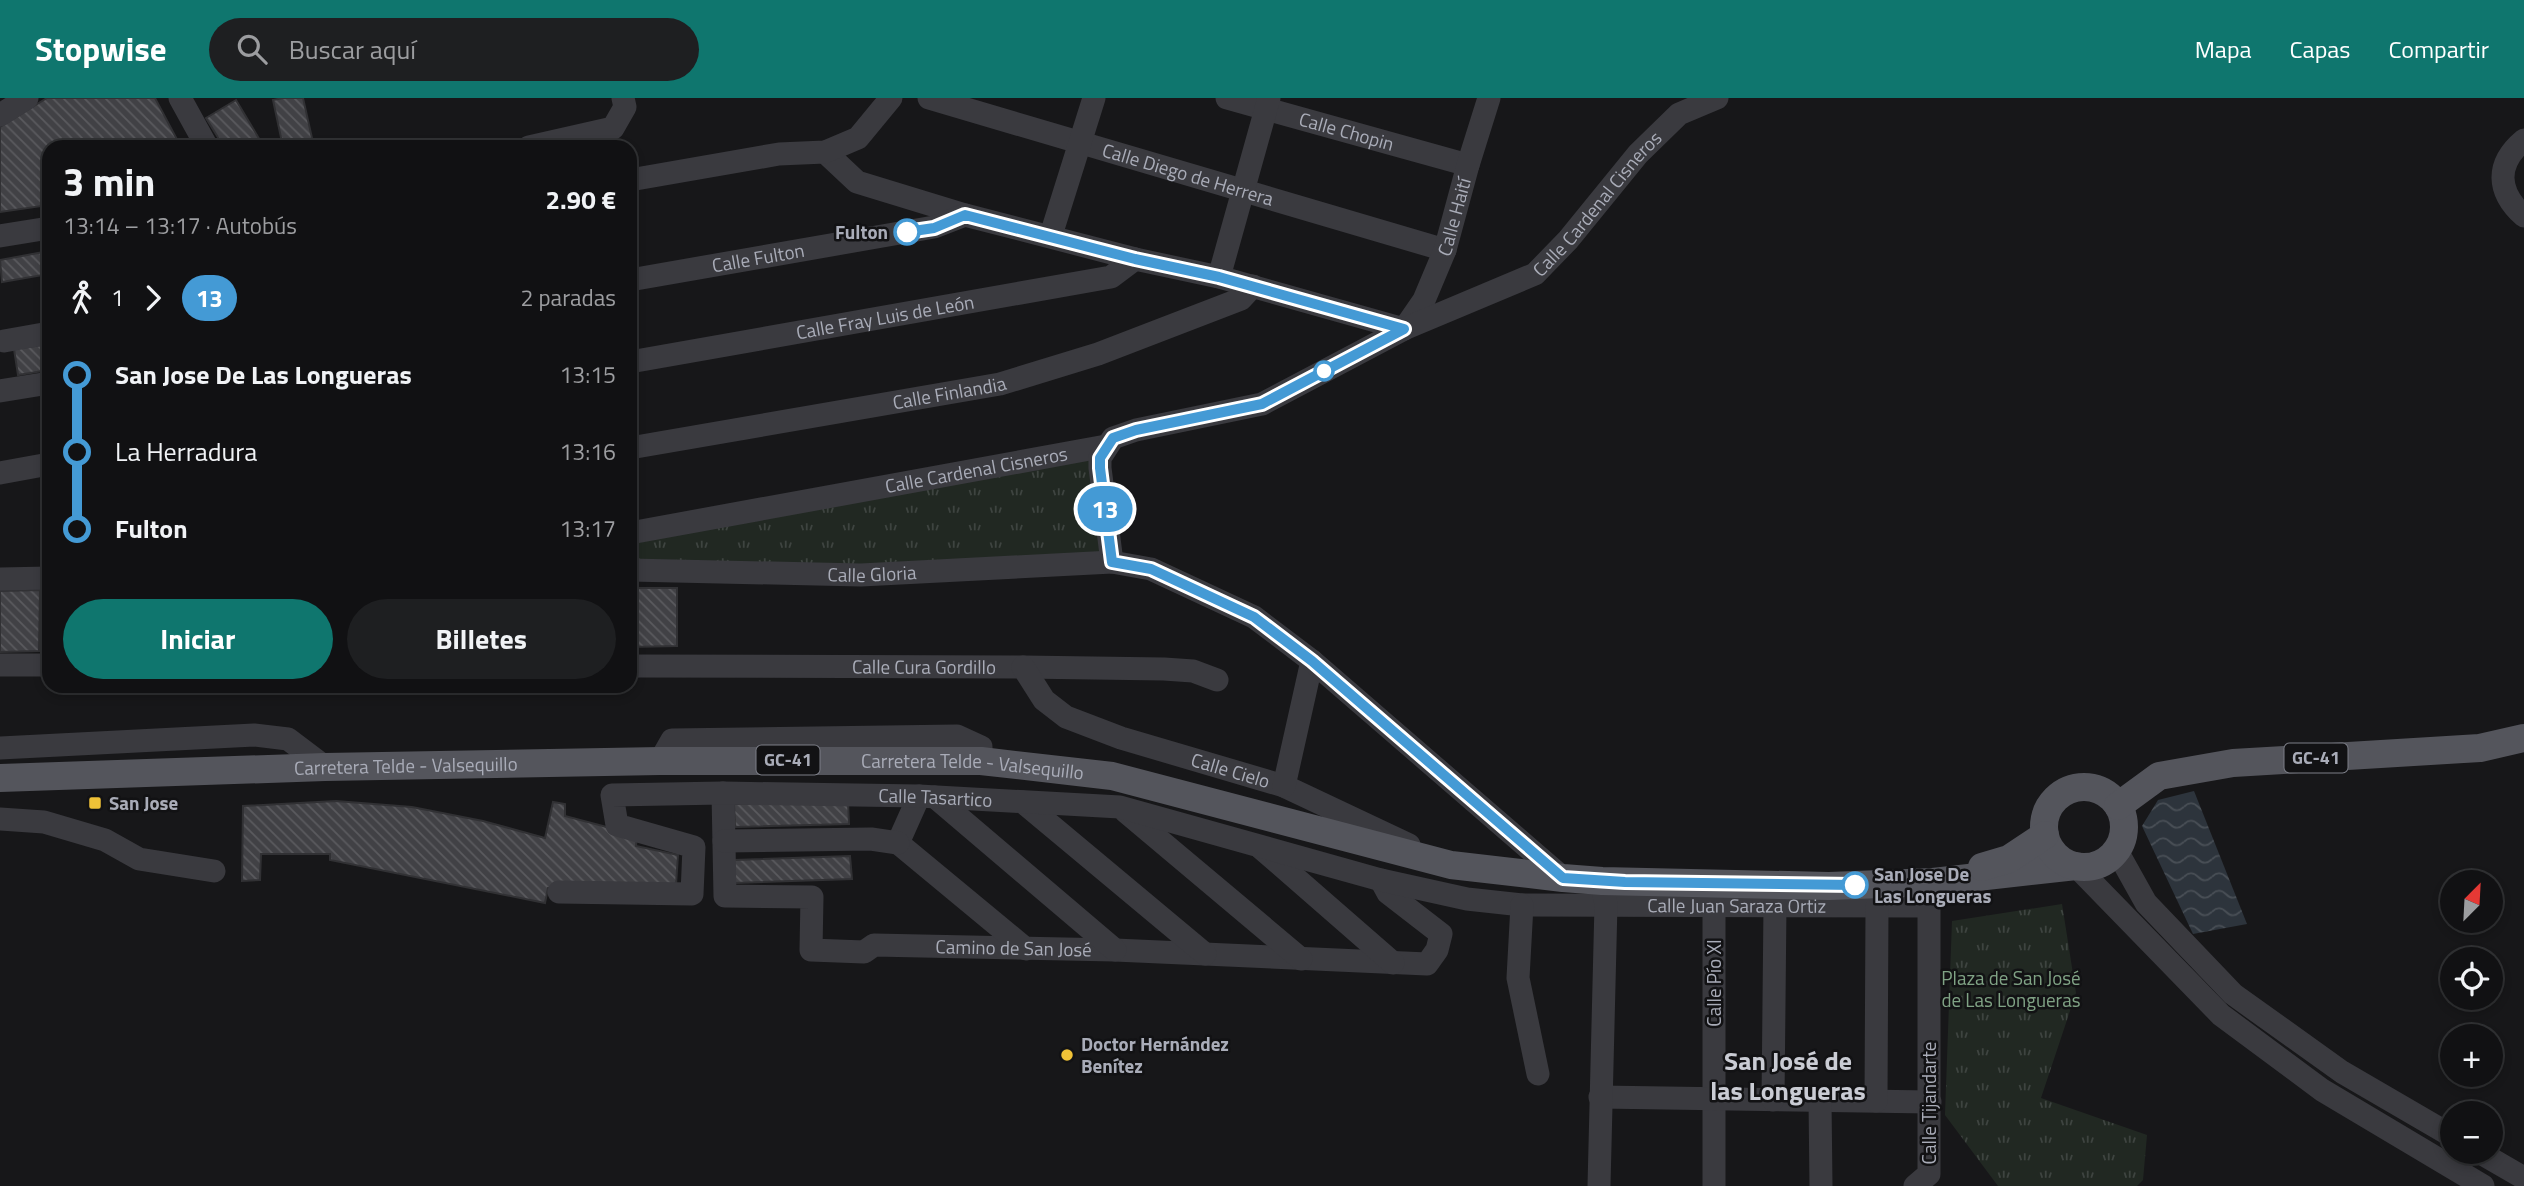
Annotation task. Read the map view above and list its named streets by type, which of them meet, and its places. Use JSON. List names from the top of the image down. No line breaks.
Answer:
{"streets":{"main road":["GC-41","Carretera Telde - Valsequillo"],"street":["Calle Chopin","Calle Diego de Herrera","Calle Cardenal Cisneros","Calle Haití","Calle Fulton","Calle Fray Luis de León","Calle Finlandia","Calle Gloria","Calle Cura Gordillo","Calle Cielo","Calle Tasartico","Calle Juan Saraza Ortiz","Camino de San José","Calle Pío XI","Calle Tijandarte"]},"crossings":[["Calle Chopin","Calle Haití"],["Calle Diego de Herrera","Calle Haití"],["Calle Cardenal Cisneros","Calle Haití"],["Calle Gloria","Carretera Telde - Valsequillo"],["Calle Cura Gordillo","Calle Cielo"],["GC-41","Carretera Telde - Valsequillo"],["Carretera Telde - Valsequillo","Calle Cielo"],["Carretera Telde - Valsequillo","Calle Juan Saraza Ortiz"],["Carretera Telde - Valsequillo","Calle Tijandarte"],["Calle Tasartico","Calle Juan Saraza Ortiz"],["Calle Tasartico","Camino de San José"],["Calle Juan Saraza Ortiz","Camino de San José"],["Calle Juan Saraza Ortiz","Calle Pío XI"],["Calle Juan Saraza Ortiz","Calle Tijandarte"]],"districts":["San José de las Longueras"],"parks":["Plaza de San José de Las Longueras"],"places":{"other":["Fulton","San Jose De Las Longueras","Doctor Hernández Benítez"],"transit":["San Jose"]},"lines":["bus line 13"],"north":"top right","page":{"header":"Stopwise","search":"Buscar aquí","nav":["Mapa","Capas","Compartir"],"on_map":"13","heading":["3 min","13:14 – 13:17 · Autobús","2.90 €"],"legs":["1","13","2 paradas"],"list":[{"name":"San Jose De Las Longueras","value":"13:15"},{"name":"La Herradura","value":"13:16"},{"name":"Fulton","value":"13:17"}],"buttons":["Iniciar","Billetes"],"map_buttons":["+","−"]}}
